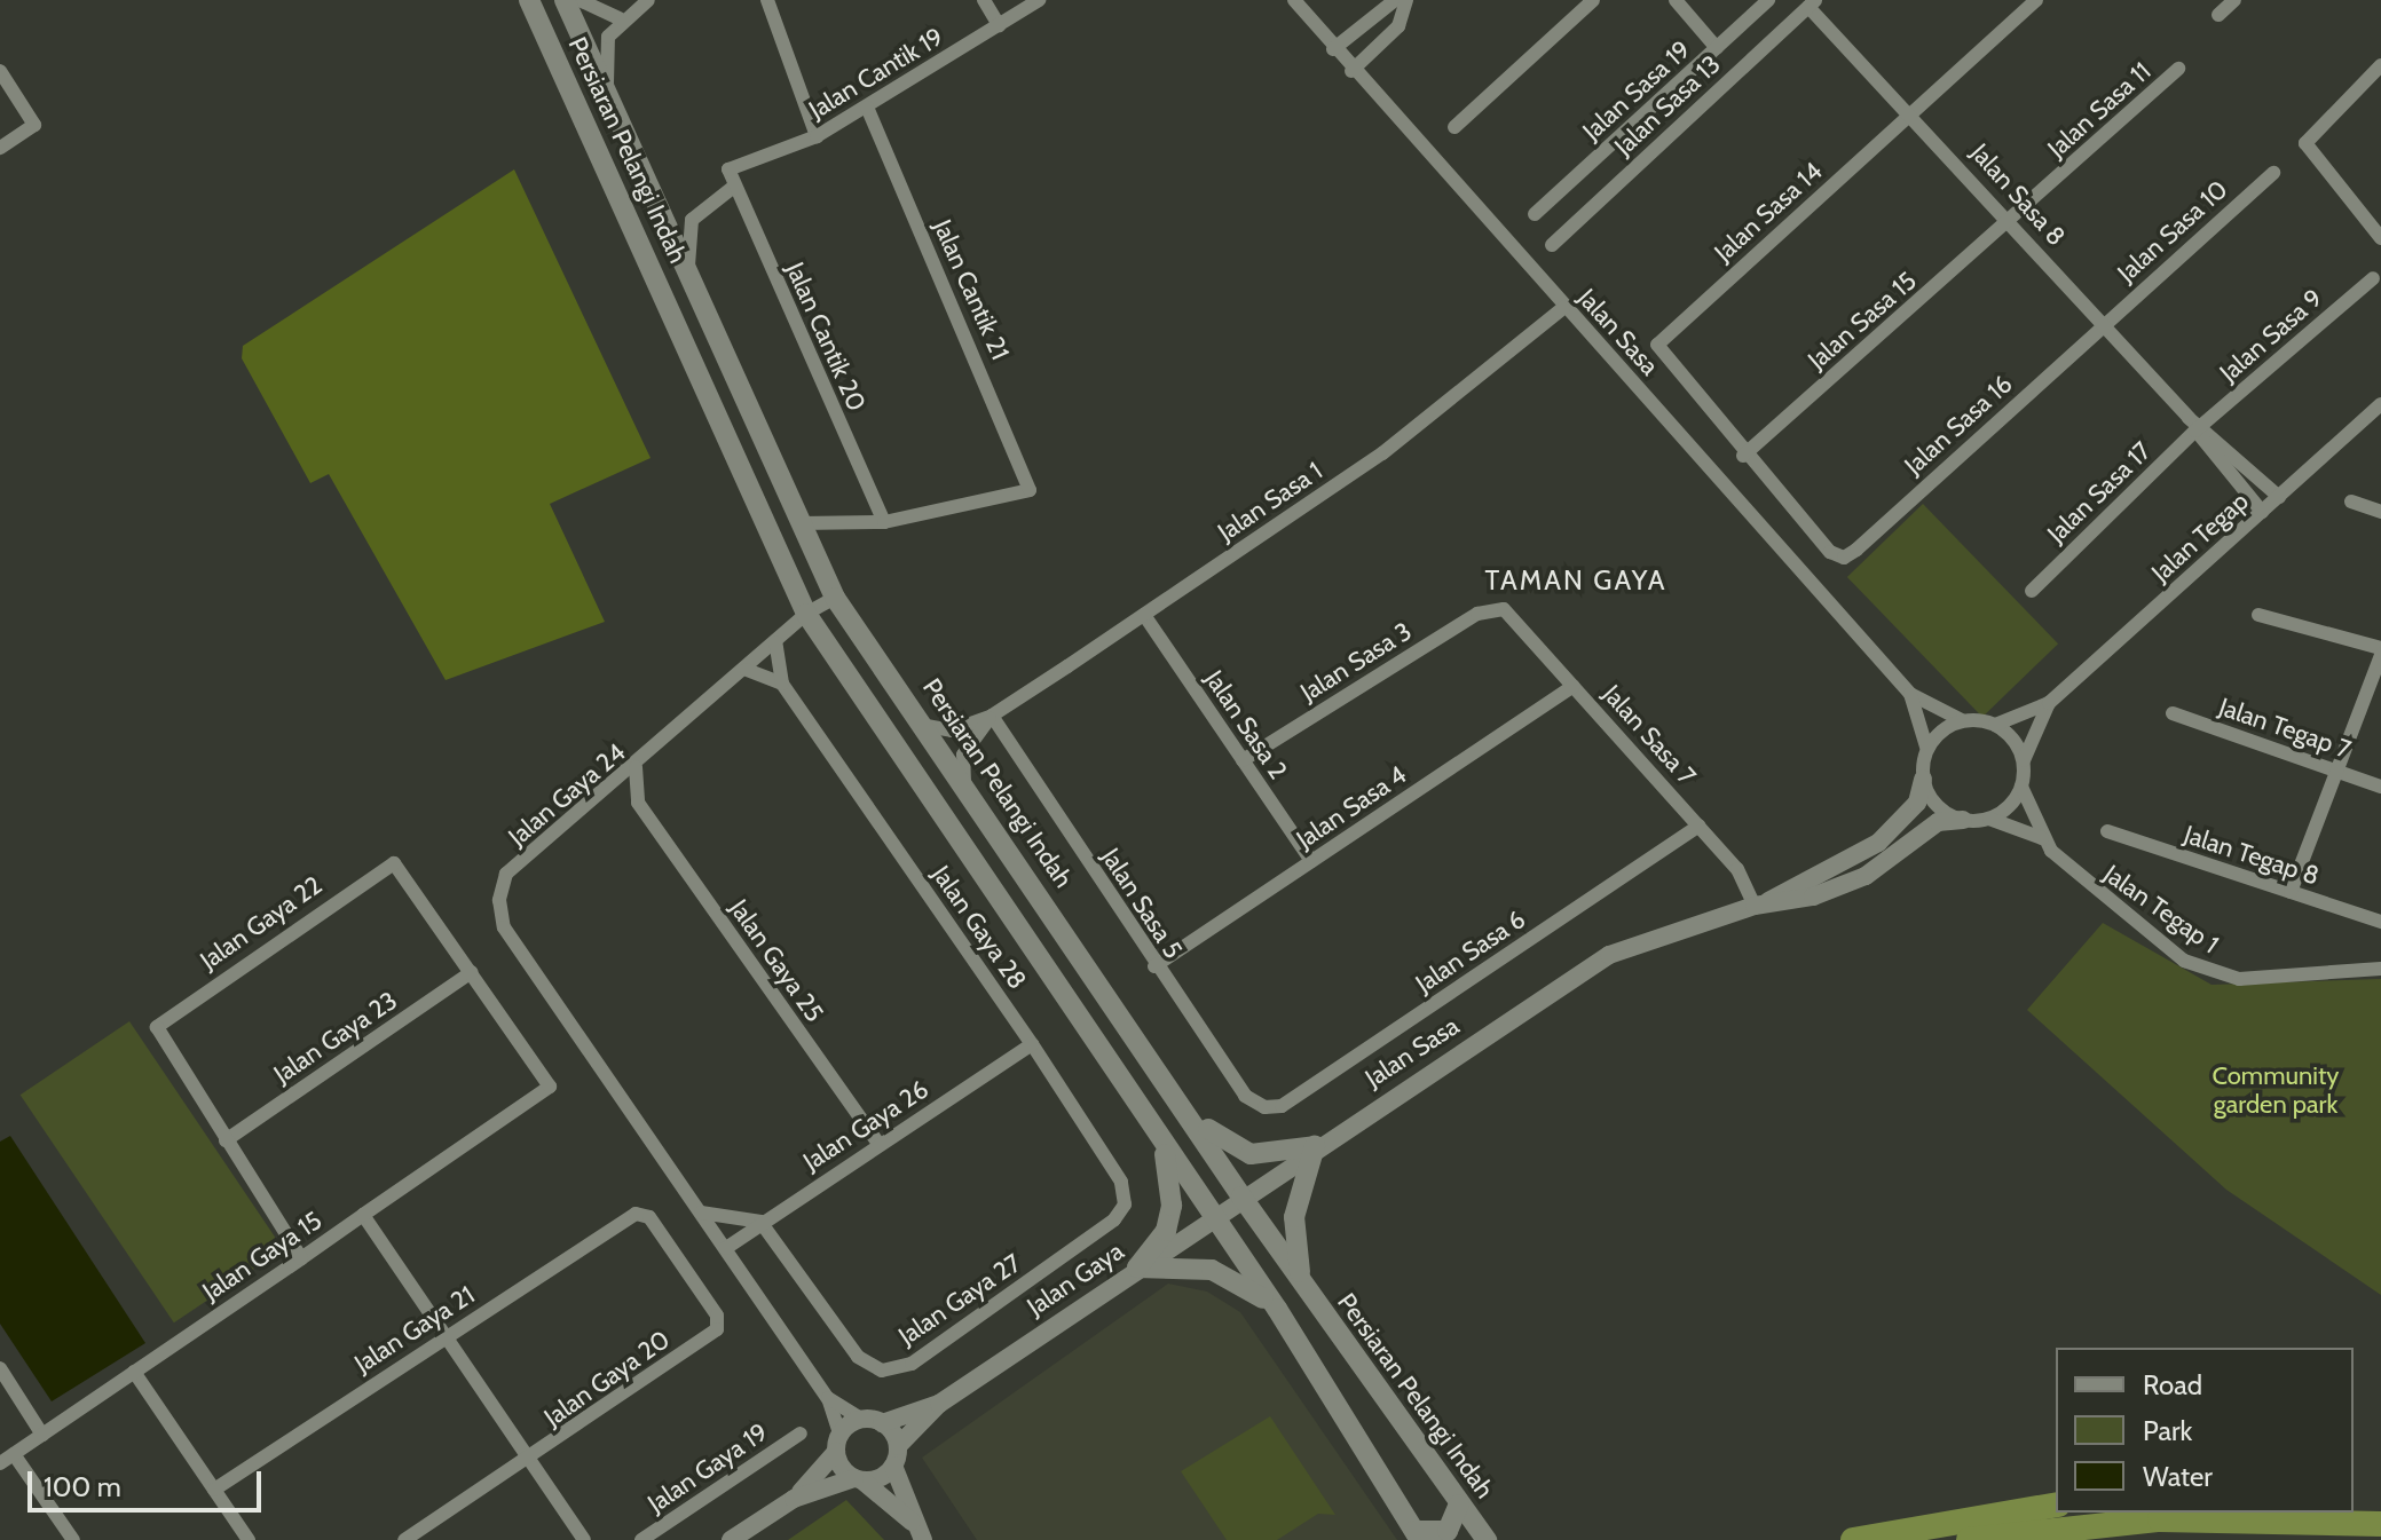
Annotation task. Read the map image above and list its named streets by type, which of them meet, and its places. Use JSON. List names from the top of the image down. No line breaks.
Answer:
{"streets":{"main road":["Persiaran Pelangi Indah"],"street":["Jalan Cantik 19","Jalan Sasa 19","Jalan Sasa 13","Jalan Sasa 11","Jalan Sasa 8","Jalan Sasa 14","Jalan Sasa 10","Jalan Cantik 21","Jalan Sasa 15","Jalan Sasa","Jalan Sasa 9","Jalan Cantik 20","Jalan Sasa 16","Jalan Sasa 17","Jalan Sasa 1","Jalan Tegap","Jalan Sasa 3","Jalan Sasa 2","Jalan Tegap 7","Jalan Sasa 7","Jalan Gaya 24","Jalan Sasa 4","Jalan Tegap 8","Jalan Sasa 5","Jalan Tegap 1","Jalan Gaya 22","Jalan Gaya 28","Jalan Sasa 6","Jalan Gaya 25","Jalan Gaya 23","Jalan Gaya 26","Jalan Gaya 15","Jalan Gaya","Jalan Gaya 27","Jalan Gaya 21","Jalan Gaya 20","Jalan Gaya 19"]},"crossings":[["Jalan Cantik 19","Jalan Cantik 21"],["Jalan Cantik 19","Jalan Cantik 20"],["Jalan Sasa 13","Jalan Sasa 8"],["Jalan Sasa 11","Jalan Sasa 8"],["Jalan Sasa 11","Jalan Sasa 15"],["Persiaran Pelangi Indah","Jalan Sasa"],["Persiaran Pelangi Indah","Jalan Sasa 1"],["Persiaran Pelangi Indah","Jalan Gaya 24"],["Persiaran Pelangi Indah","Jalan Gaya"],["Jalan Sasa 8","Jalan Sasa 14"],["Jalan Sasa 8","Jalan Sasa 10"],["Jalan Sasa 8","Jalan Sasa 15"],["Jalan Sasa 8","Jalan Sasa 9"],["Jalan Sasa 8","Jalan Sasa 16"],["Jalan Sasa 8","Jalan Sasa 17"],["Jalan Sasa 8","Jalan Tegap"],["Jalan Sasa 14","Jalan Sasa 15"],["Jalan Sasa 14","Jalan Sasa 16"],["Jalan Sasa 10","Jalan Sasa 16"],["Jalan Cantik 21","Jalan Cantik 20"],["Jalan Sasa 15","Jalan Sasa 16"],["Jalan Sasa","Jalan Sasa 1"],["Jalan Sasa","Jalan Tegap"],["Jalan Sasa","Jalan Sasa 7"],["Jalan Sasa","Jalan Tegap 1"],["Jalan Sasa","Jalan Gaya"],["Jalan Sasa 9","Jalan Sasa 17"],["Jalan Sasa 1","Jalan Sasa 2"],["Jalan Sasa 1","Jalan Sasa 5"],["Jalan Tegap","Jalan Tegap 1"],["Jalan Sasa 3","Jalan Sasa 2"],["Jalan Sasa 3","Jalan Sasa 7"],["Jalan Sasa 2","Jalan Sasa 4"],["Jalan Sasa 7","Jalan Sasa 4"],["Jalan Sasa 7","Jalan Sasa 6"],["Jalan Gaya 24","Jalan Gaya 28"],["Jalan Gaya 24","Jalan Gaya 26"],["Jalan Gaya 24","Jalan Gaya"],["Jalan Sasa 4","Jalan Sasa 5"],["Jalan Sasa 5","Jalan Sasa 6"],["Jalan Gaya 22","Jalan Gaya 23"],["Jalan Gaya 22","Jalan Gaya 15"],["Jalan Gaya 28","Jalan Gaya 26"],["Jalan Gaya 28","Jalan Gaya 27"],["Jalan Gaya 25","Jalan Gaya 26"],["Jalan Gaya 26","Jalan Gaya 27"],["Jalan Gaya 21","Jalan Gaya 20"]],"districts":["TAMAN GAYA"],"parks":["Community garden park"],"legend":["Road","Park","Water"],"scale_bar":"100 m"}
